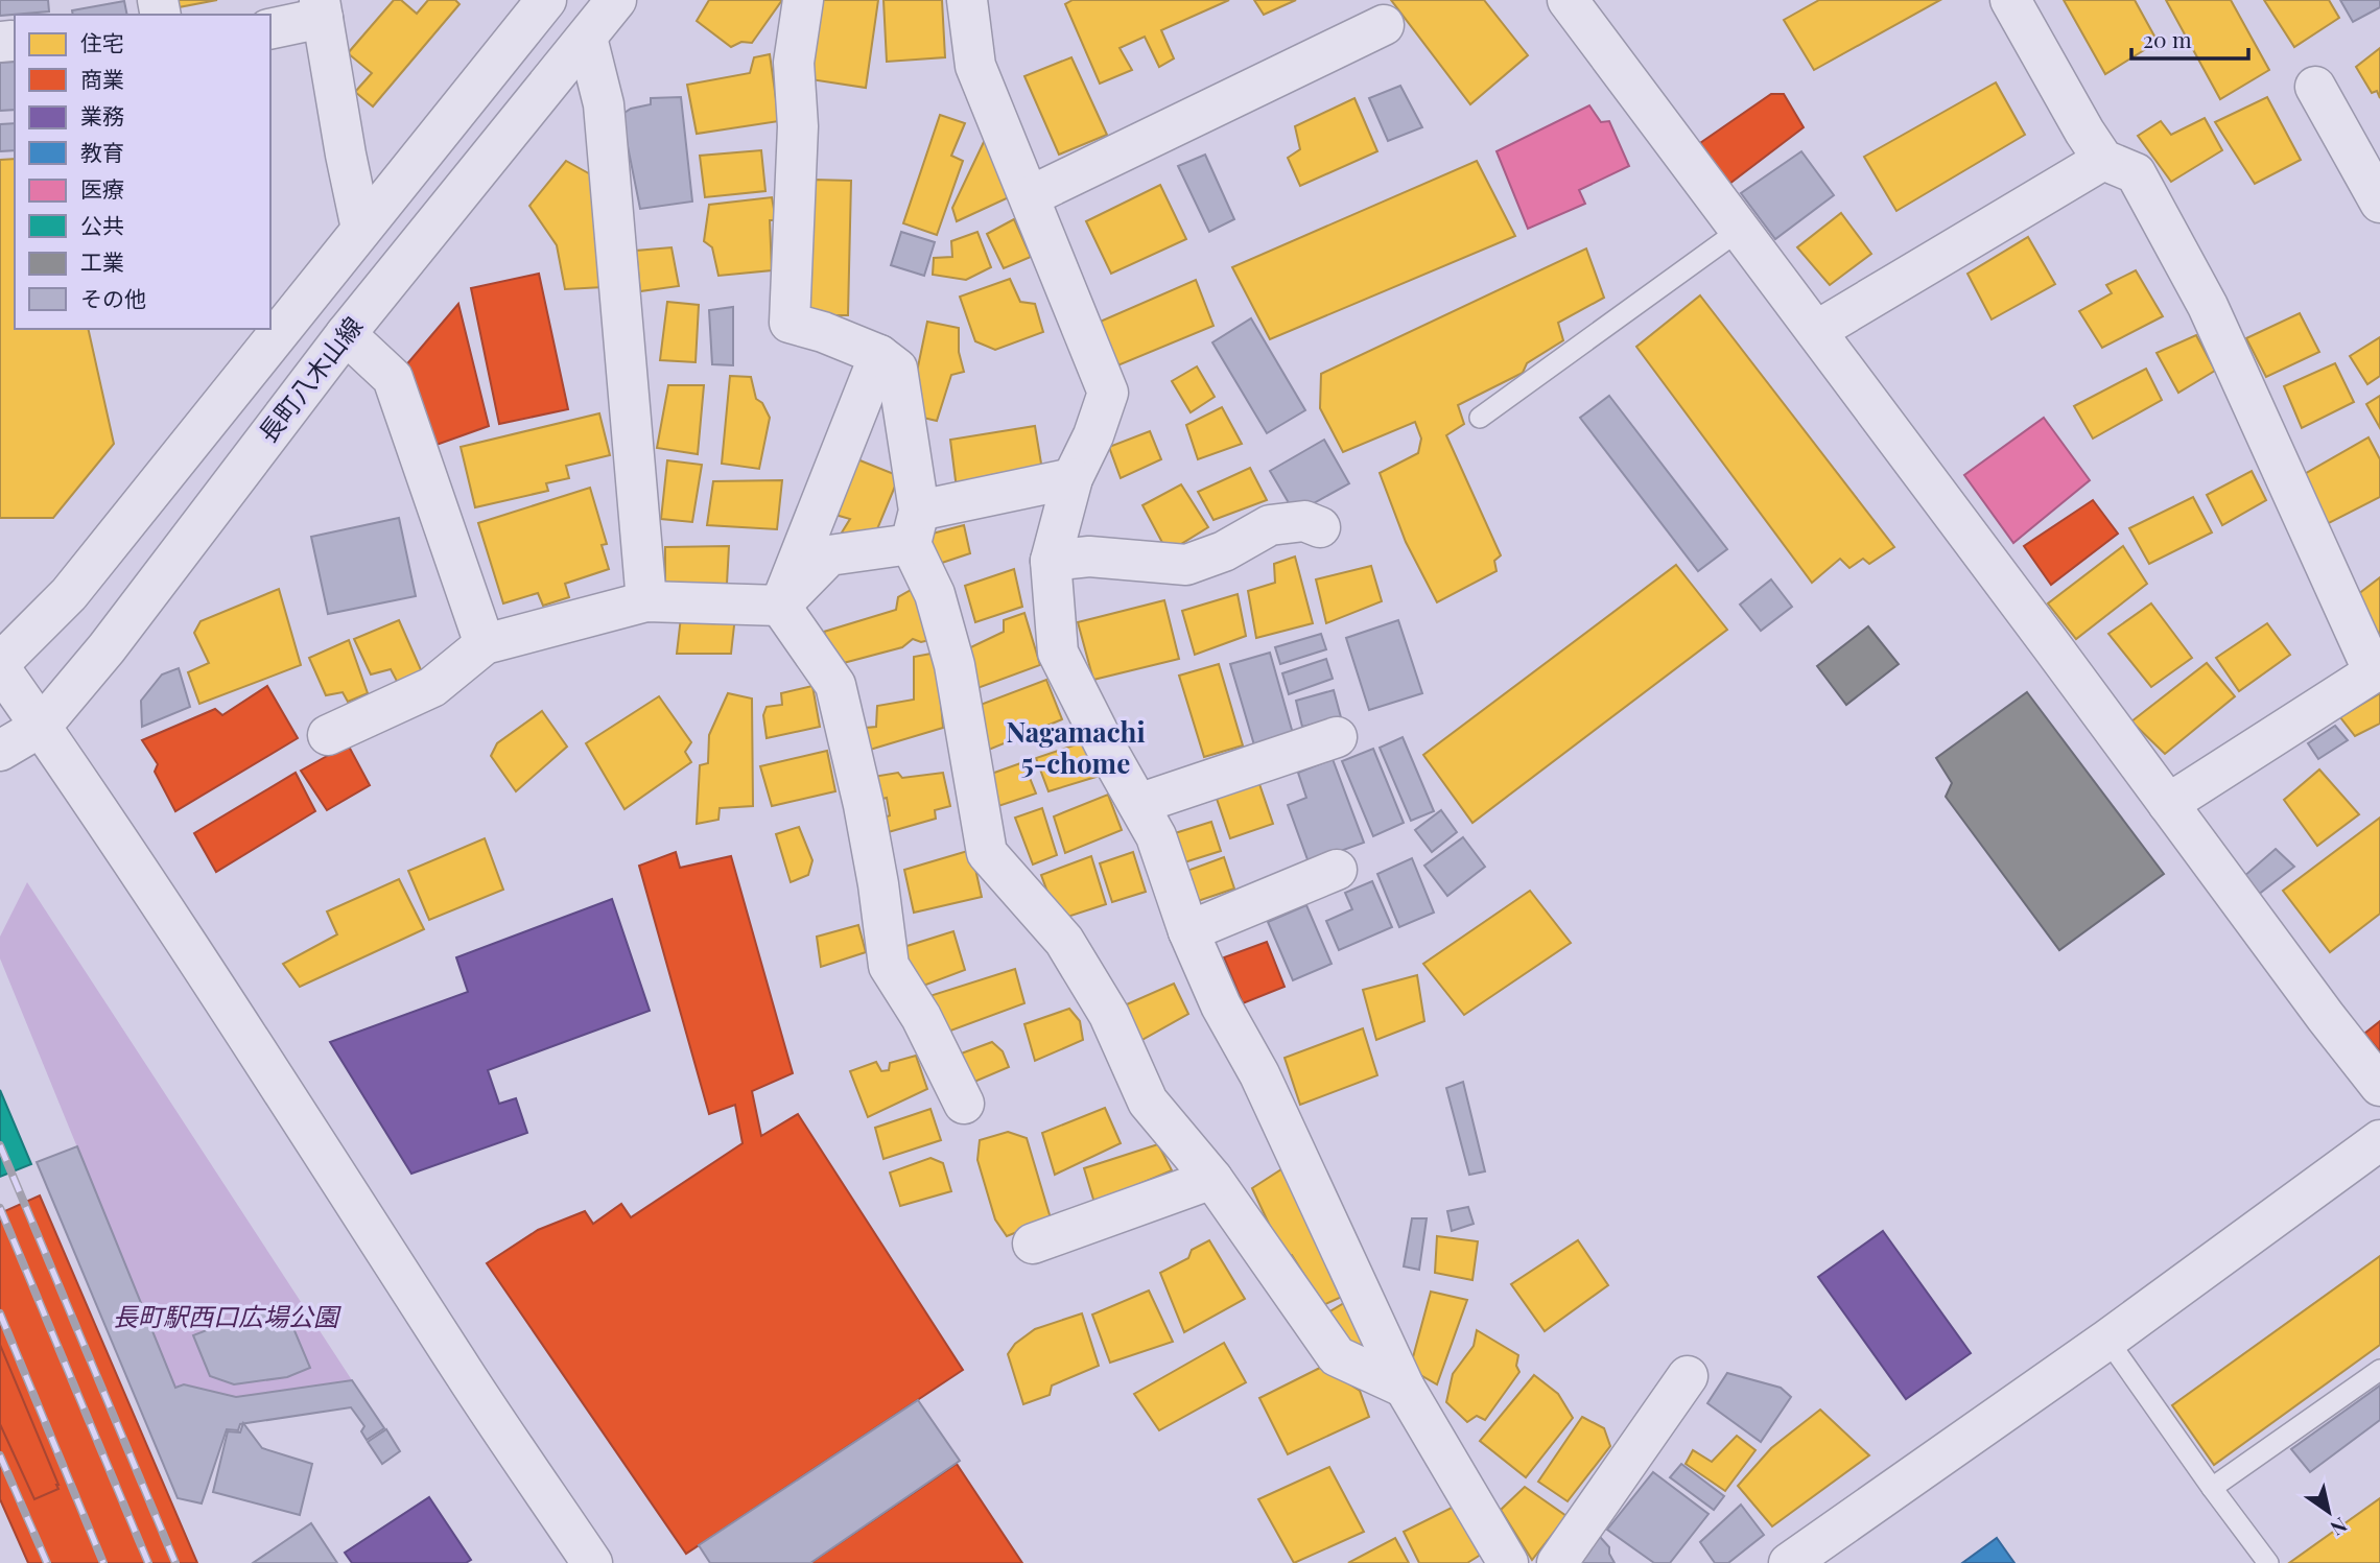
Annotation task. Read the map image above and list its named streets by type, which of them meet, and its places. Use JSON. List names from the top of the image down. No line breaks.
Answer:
{"streets":{"street":["長町八木山線"]},"districts":["Nagamachi 5-chome"],"parks":["長町駅西口広場公園"],"legend":["住宅","商業","業務","教育","医療","公共","工業","その他"],"scale_bar":"20 m","north":"bottom right"}
